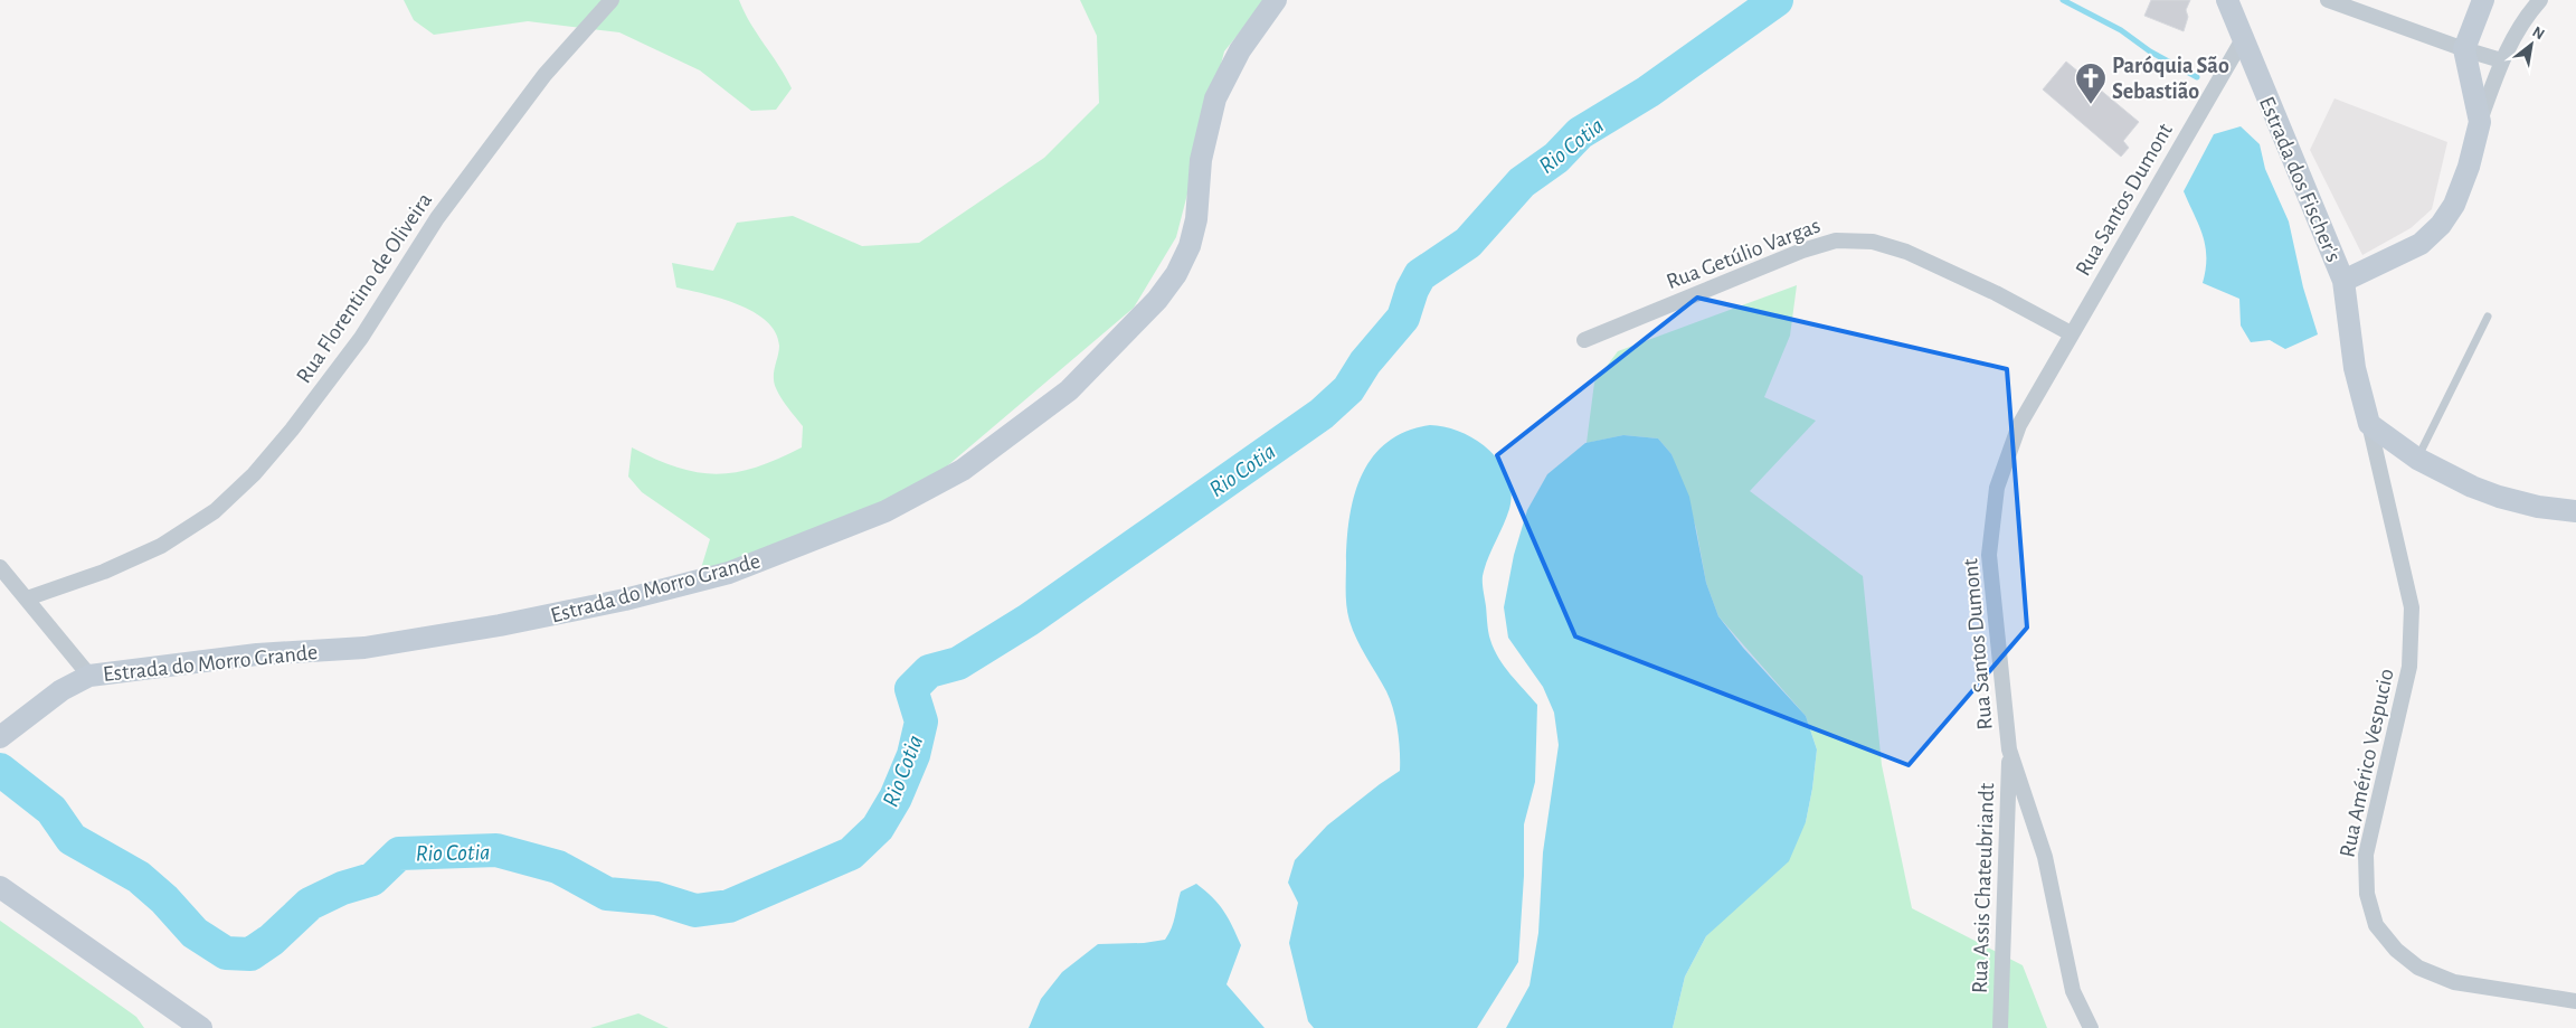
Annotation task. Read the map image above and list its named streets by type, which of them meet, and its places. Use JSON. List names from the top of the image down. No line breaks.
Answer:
{"streets":{"street":["Estrada dos Fischer's","Rua Santos Dumont","Rua Getúlio Vargas","Rua Florentino de Oliveira","Estrada do Morro Grande","Rua Américo Vespucio","Rua Assis Chateubriandt"]},"crossings":[["Estrada dos Fischer's","Rua Santos Dumont"],["Rua Santos Dumont","Rua Getúlio Vargas"],["Rua Santos Dumont","Rua Assis Chateubriandt"]],"water":["Rio Cotia"],"places":{"church":["Paróquia São Sebastião"]},"north":"top right"}
